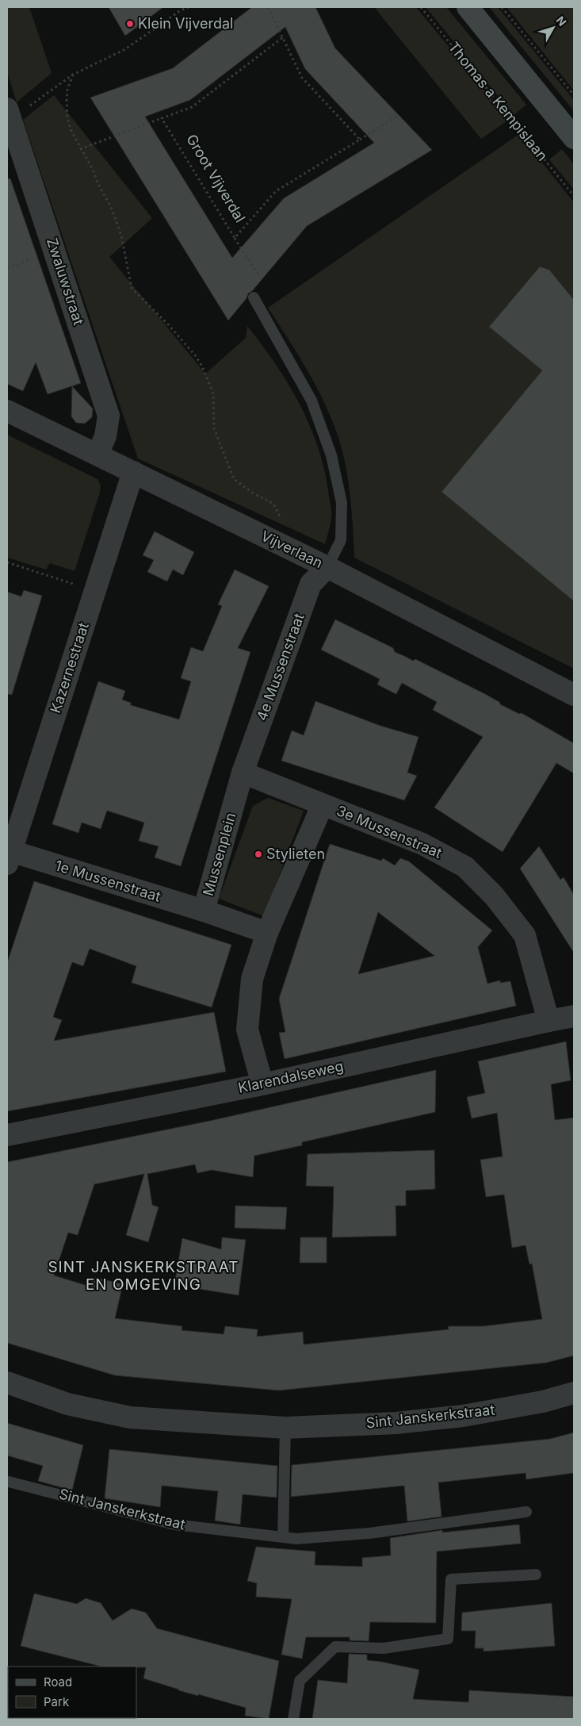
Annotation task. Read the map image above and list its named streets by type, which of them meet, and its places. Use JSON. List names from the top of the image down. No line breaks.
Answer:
{"streets":{"street":["Zwaluwstraat","Vijverlaan","4e Mussenstraat","Kazernestraat","3e Mussenstraat","Mussenplein","1e Mussenstraat","Klarendalseweg","Sint Janskerkstraat"],"path":["Thomas a Kempislaan","Groot Vijverdal"]},"crossings":[["Zwaluwstraat","Vijverlaan"],["Vijverlaan","4e Mussenstraat"],["Vijverlaan","Kazernestraat"],["4e Mussenstraat","Mussenplein"],["Kazernestraat","1e Mussenstraat"],["3e Mussenstraat","Klarendalseweg"],["Mussenplein","1e Mussenstraat"]],"districts":["SINT JANSKERKSTRAAT EN OMGEVING"],"places":["Klein Vijverdal","Stylieten"],"legend":["Road","Park"],"north":"top right"}
